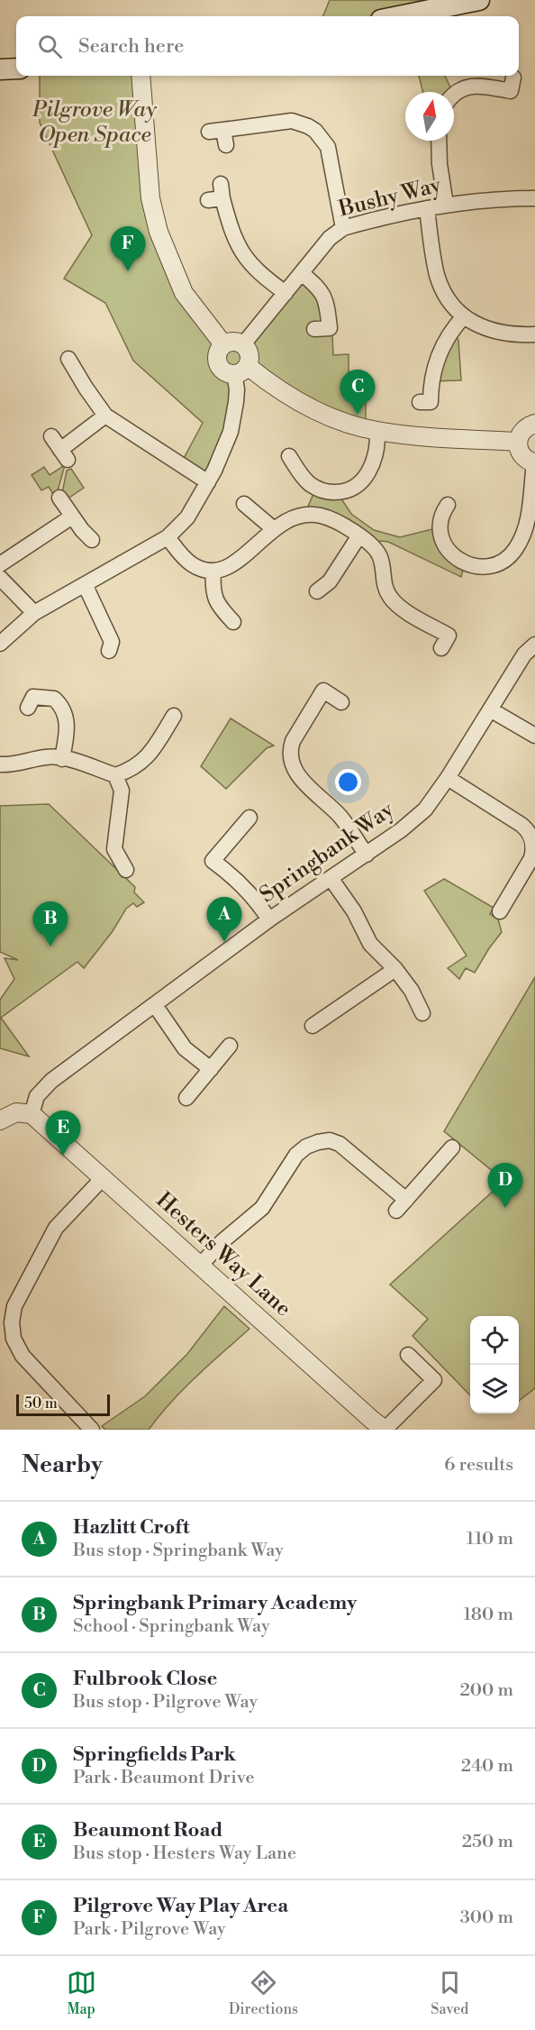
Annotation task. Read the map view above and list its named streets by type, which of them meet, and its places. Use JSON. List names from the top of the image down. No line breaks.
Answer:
{"streets":{"street":["Bushy Way","Springbank Way","Hesters Way Lane"]},"crossings":[["Springbank Way","Hesters Way Lane"]],"parks":["Pilgrove Way Open Space"],"scale_bar":"50 m","north":"top","page":{"search":"Search here","pins":["F","C","A","B","E","D"],"scale":"50 m","heading":["Nearby","6 results"],"list":[{"mark":"A","name":"Hazlitt Croft","note":"Bus stop · Springbank Way","value":"110 m"},{"mark":"B","name":"Springbank Primary Academy","note":"School · Springbank Way","value":"180 m"},{"mark":"C","name":"Fulbrook Close","note":"Bus stop · Pilgrove Way","value":"200 m"},{"mark":"D","name":"Springfields Park","note":"Park · Beaumont Drive","value":"240 m"},{"mark":"E","name":"Beaumont Road","note":"Bus stop · Hesters Way Lane","value":"250 m"},{"mark":"F","name":"Pilgrove Way Play Area","note":"Park · Pilgrove Way","value":"300 m"}],"nav":["Map","Directions","Saved"]}}
